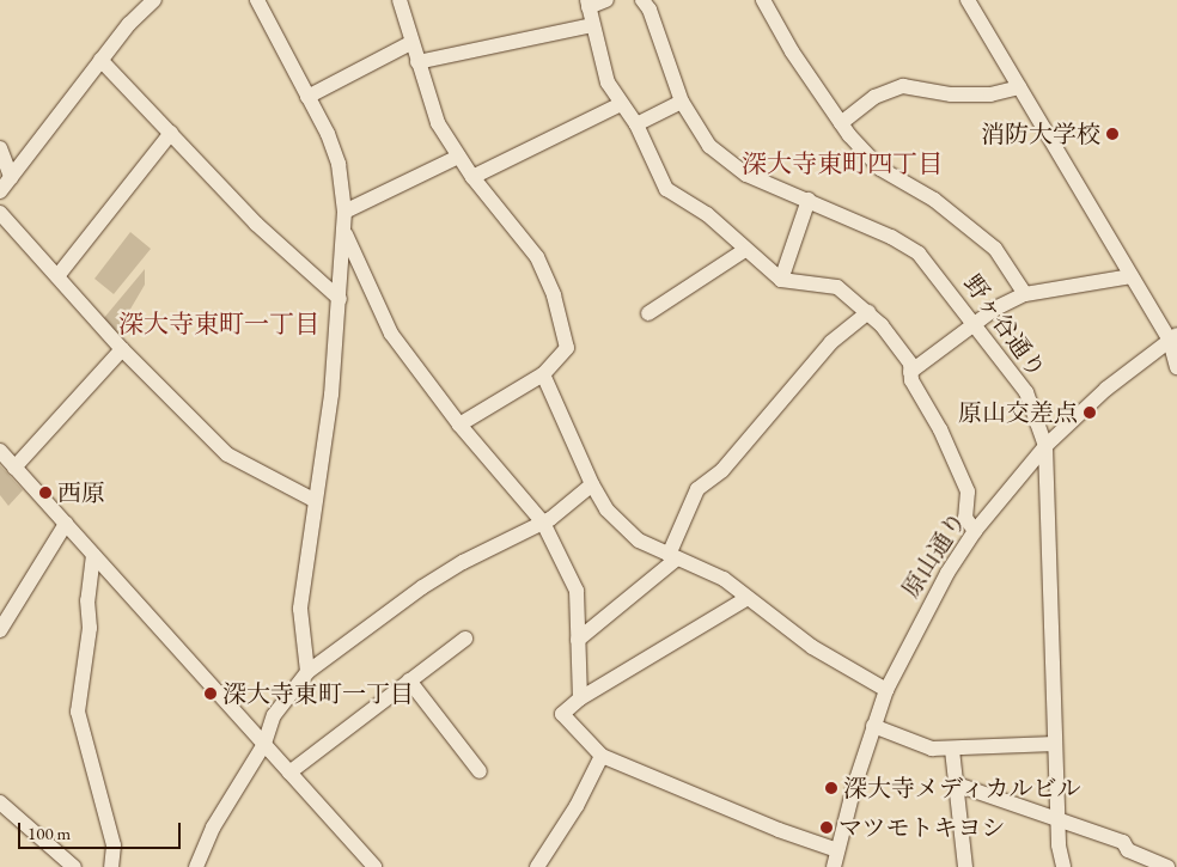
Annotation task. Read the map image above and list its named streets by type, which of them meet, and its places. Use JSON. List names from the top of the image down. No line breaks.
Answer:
{"streets":{"street":["野ヶ谷通り","原山通り"]},"crossings":[["野ヶ谷通り","原山通り"]],"districts":["深大寺東町四丁目","深大寺東町一丁目"],"places":["消防大学校","原山交差点","西原","深大寺東町一丁目","深大寺メディカルビル","マツモトキヨシ"],"scale_bar":"100 m"}
